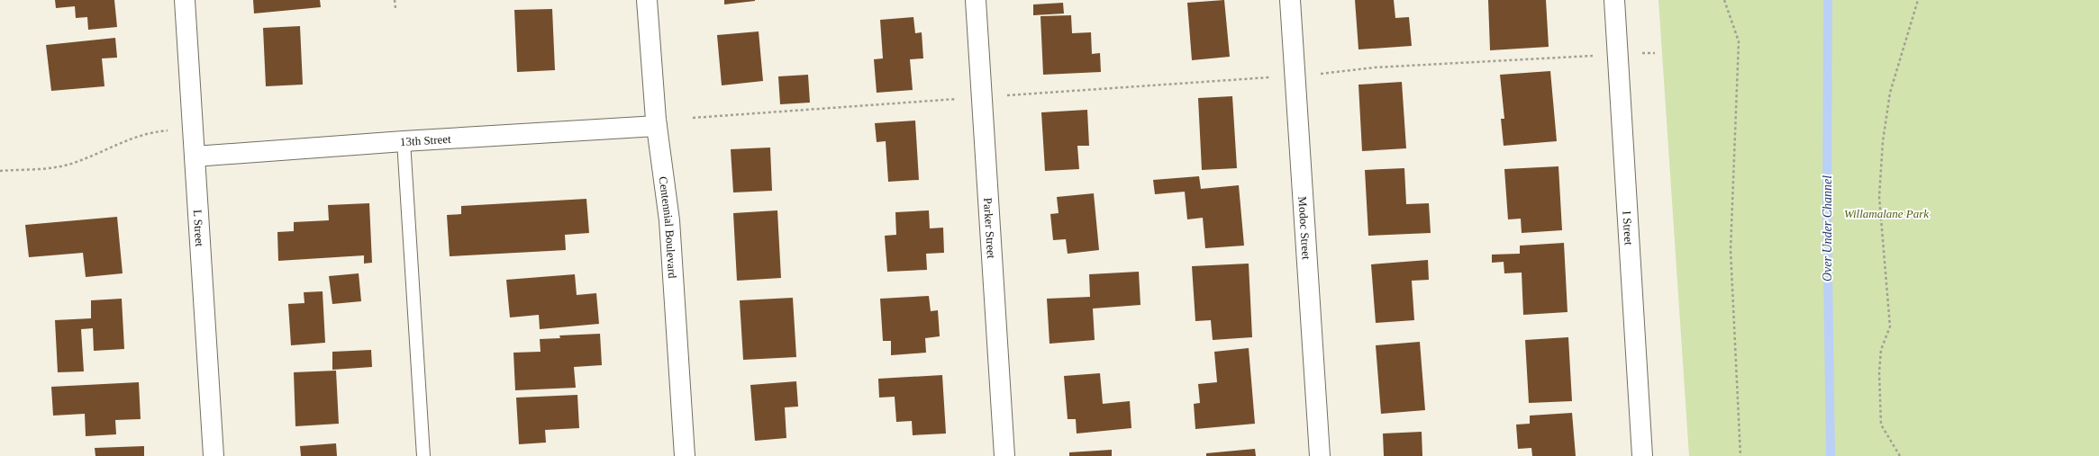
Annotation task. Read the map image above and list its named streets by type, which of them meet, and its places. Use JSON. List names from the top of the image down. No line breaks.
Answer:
{"streets":{"street":["13th Street","Centennial Boulevard","Parker Street","Modoc Street","I Street","L Street"]},"crossings":[["13th Street","Centennial Boulevard"],["13th Street","L Street"]],"water":["Over Under Channel"],"parks":["Willamalane Park"]}
